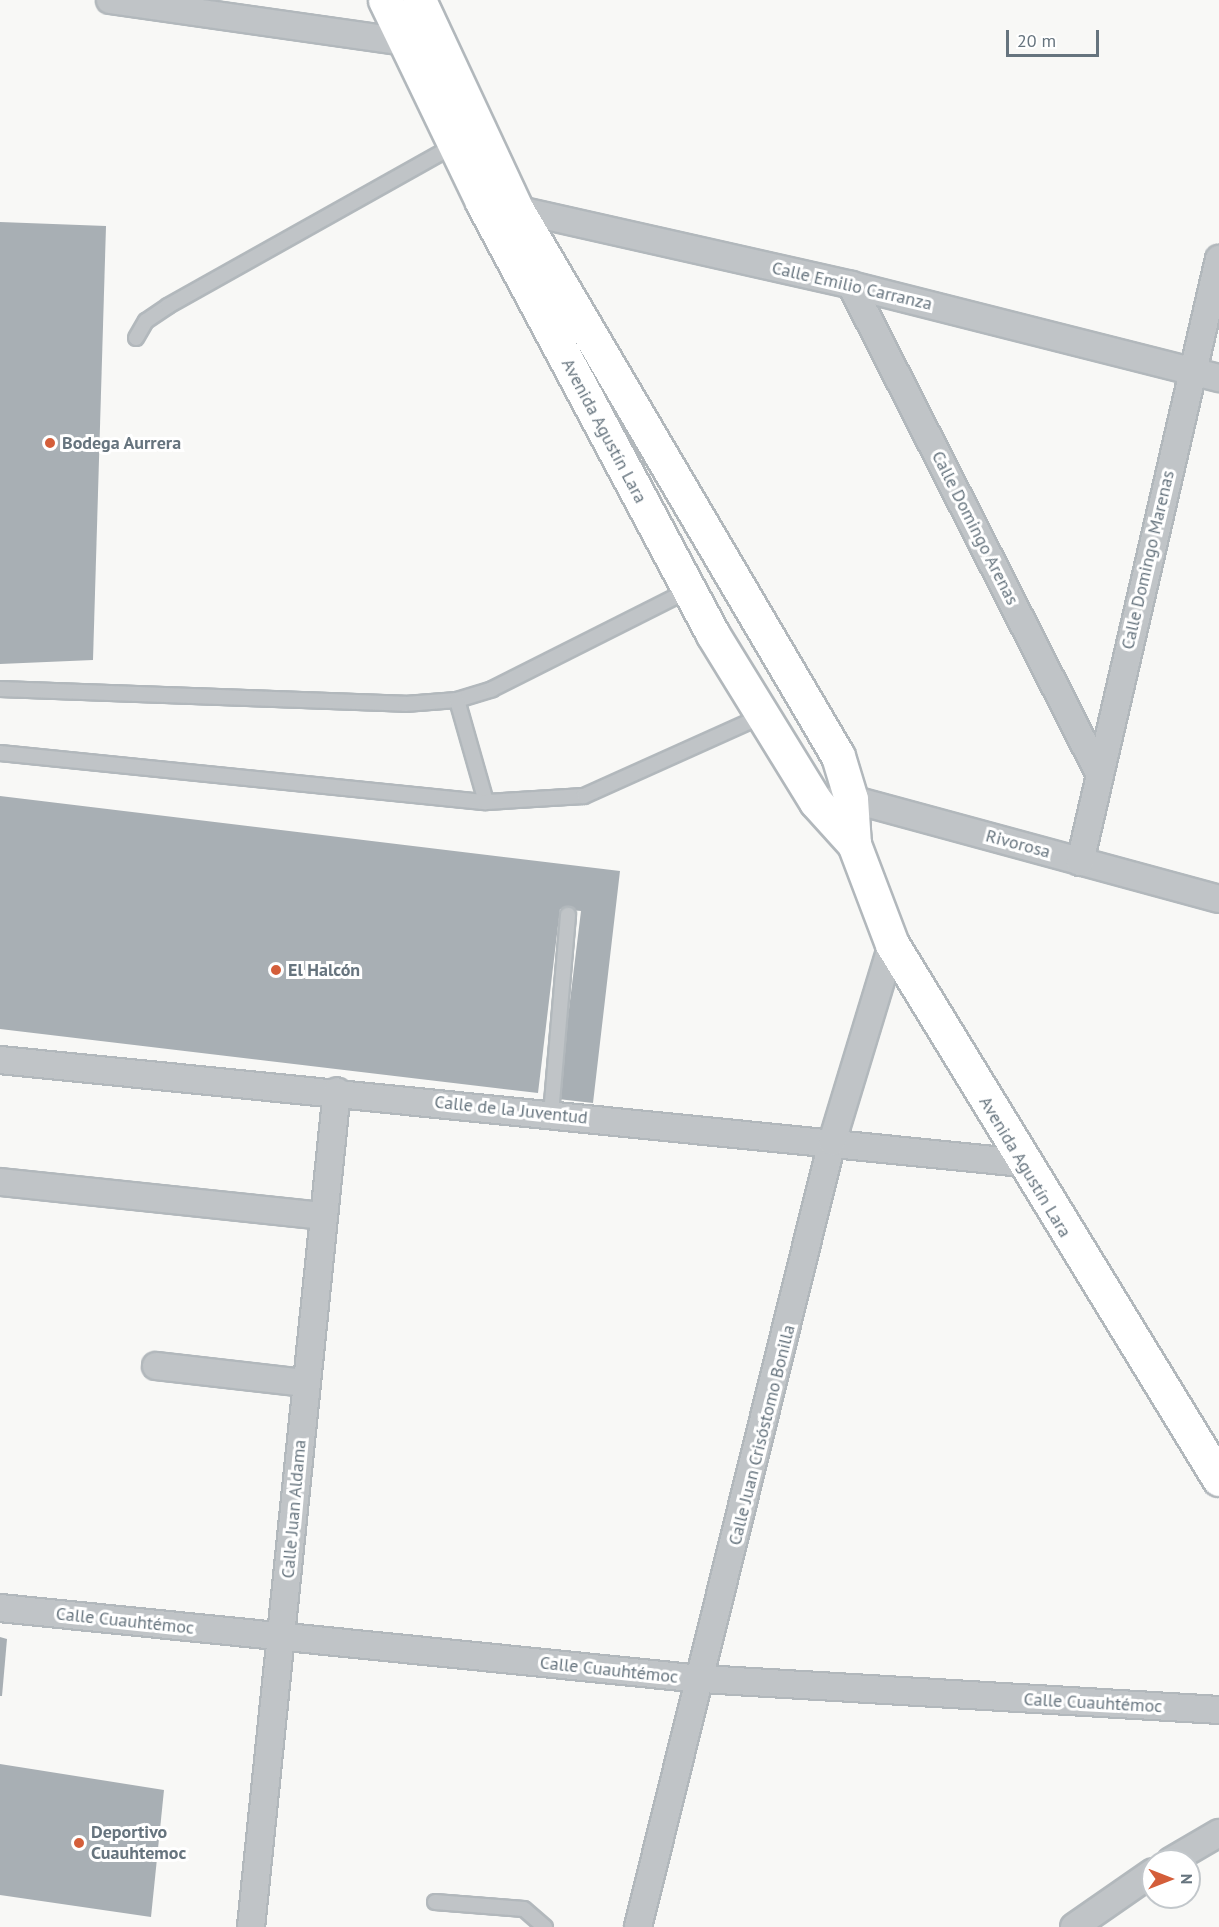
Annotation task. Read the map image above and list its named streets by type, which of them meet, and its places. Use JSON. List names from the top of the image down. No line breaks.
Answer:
{"streets":{"main road":["Avenida Agustín Lara"],"street":["Calle Emilio Carranza","Calle Domingo Arenas","Calle Domingo Marenas","Rivorosa","Calle de la Juventud","Calle Juan Crisóstomo Bonilla","Calle Juan Aldama","Calle Cuauhtémoc"]},"crossings":[["Calle Emilio Carranza","Avenida Agustín Lara"],["Calle Emilio Carranza","Calle Domingo Arenas"],["Calle Emilio Carranza","Calle Domingo Marenas"],["Avenida Agustín Lara","Rivorosa"],["Avenida Agustín Lara","Calle de la Juventud"],["Avenida Agustín Lara","Calle Juan Crisóstomo Bonilla"],["Calle Domingo Arenas","Calle Domingo Marenas"],["Calle Domingo Marenas","Rivorosa"],["Calle de la Juventud","Calle Juan Crisóstomo Bonilla"],["Calle de la Juventud","Calle Juan Aldama"],["Calle Juan Crisóstomo Bonilla","Calle Cuauhtémoc"],["Calle Juan Aldama","Calle Cuauhtémoc"]],"places":["Bodega Aurrera","El Halcón","Deportivo Cuauhtemoc"],"scale_bar":"20 m","north":"right"}
